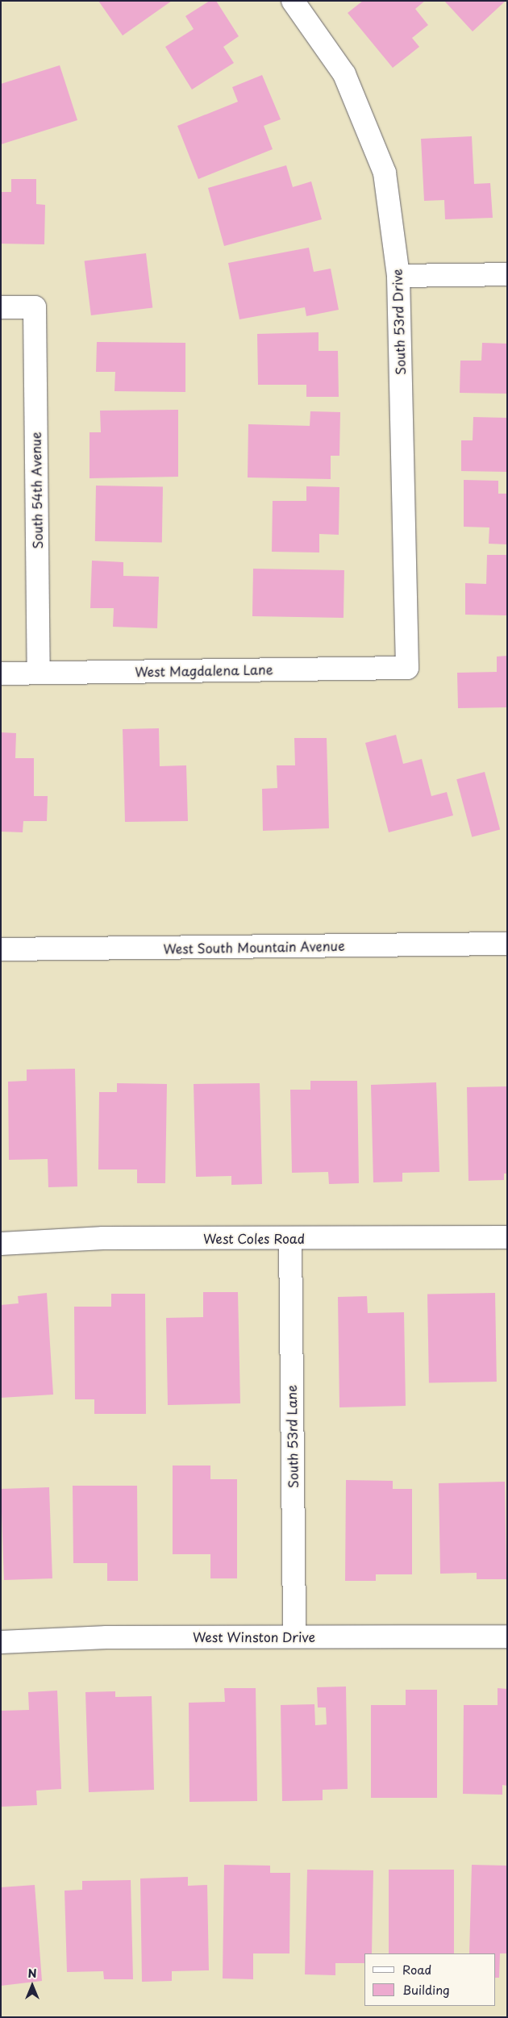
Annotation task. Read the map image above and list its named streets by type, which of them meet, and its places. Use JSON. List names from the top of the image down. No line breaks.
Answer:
{"streets":{"street":["South 53rd Drive","South 54th Avenue","West Magdalena Lane","West South Mountain Avenue","West Coles Road","South 53rd Lane","West Winston Drive"]},"crossings":[["South 53rd Drive","West Magdalena Lane"],["South 54th Avenue","West Magdalena Lane"],["West Coles Road","South 53rd Lane"],["South 53rd Lane","West Winston Drive"]],"legend":["Road","Building"],"north":"top"}
